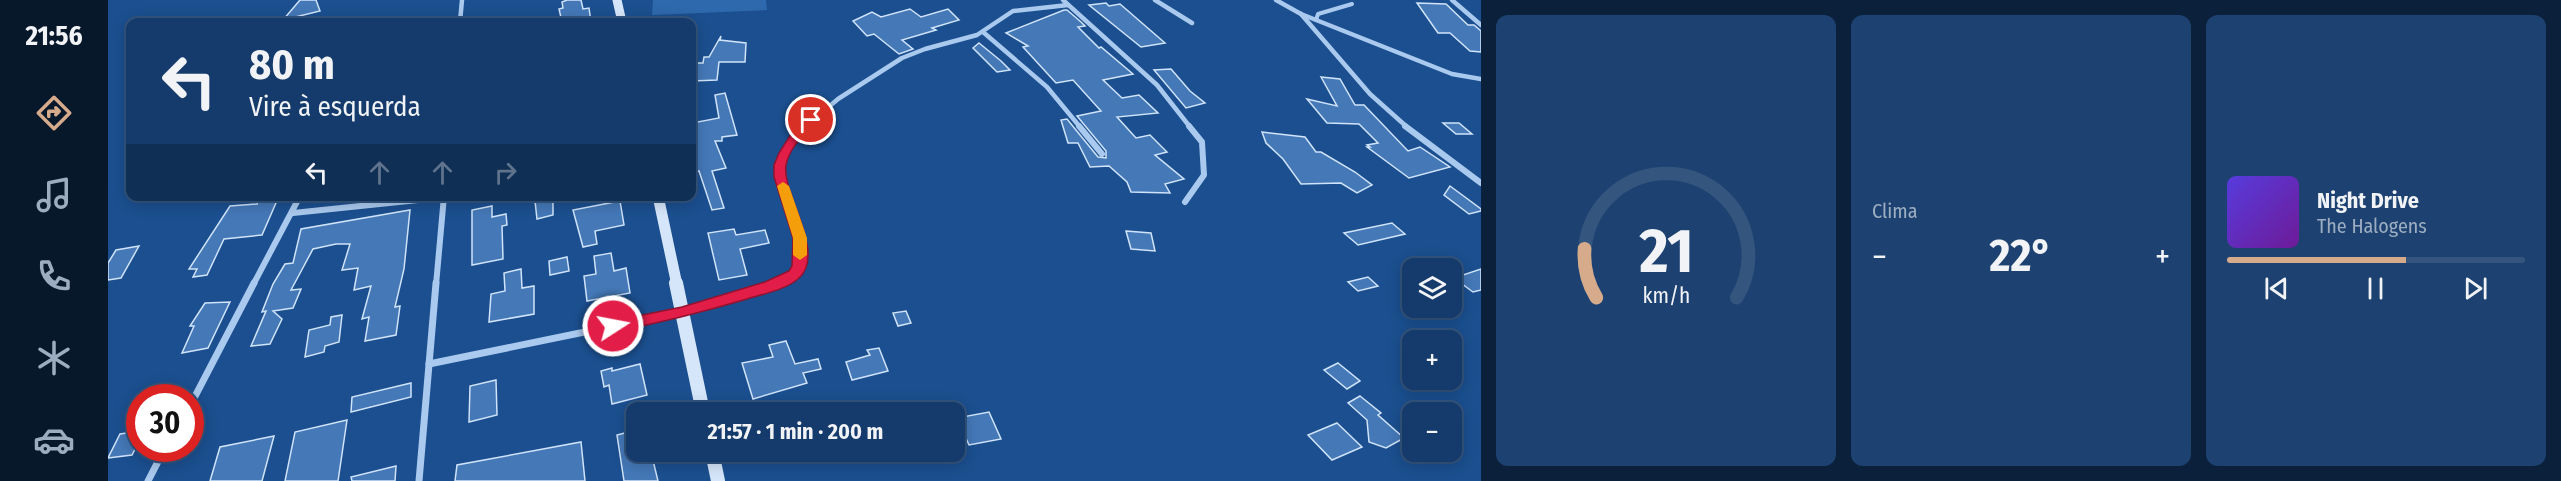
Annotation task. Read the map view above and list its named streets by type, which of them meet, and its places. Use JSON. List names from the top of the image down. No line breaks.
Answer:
{"page":{"tabs":"21:56","tile":"Clima","turn":["80 m","Vire à esquerda"],"song":["Night Drive","The Halogens"],"heat":["−","22°","+"],"map_buttons":["+","−"],"limit":"30","trip":"21:57 · 1 min · 200 m","gauge":["21","km/h"]}}
